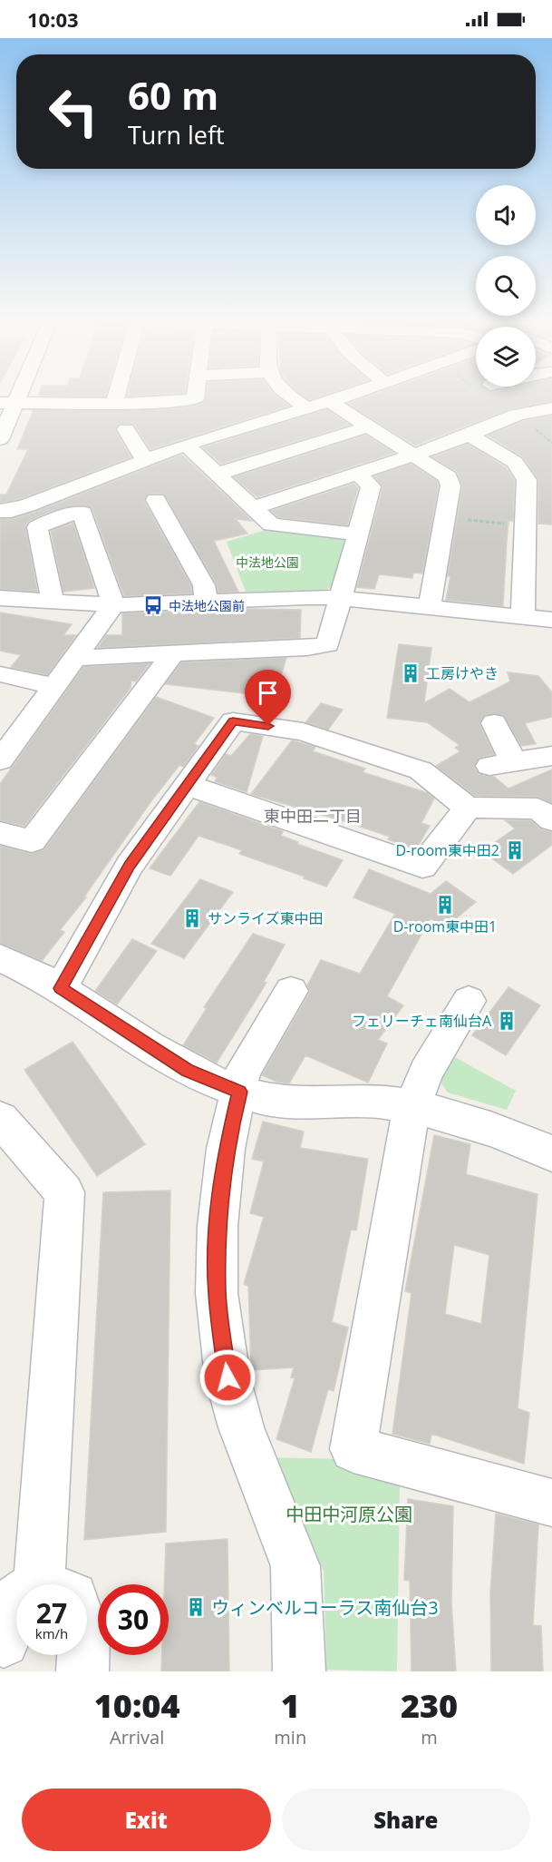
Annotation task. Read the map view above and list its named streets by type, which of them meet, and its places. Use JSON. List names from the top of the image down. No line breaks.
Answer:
{"districts":["東中田二丁目"],"parks":["中法地公園","中田中河原公園"],"places":{"bus stop":["中法地公園前"],"building":["工房けやき","D-room東中田2","D-room東中田1","サンライズ東中田","フェリーチェ南仙台A","ウィンベルコーラス南仙台3"]},"page":{"status":"10:03","turn":["60 m","Turn left"],"speed":"27 km/h","limit":"30","eta":["10:04","Arrival","1","min","230","m"],"buttons":["Exit","Share"]}}
